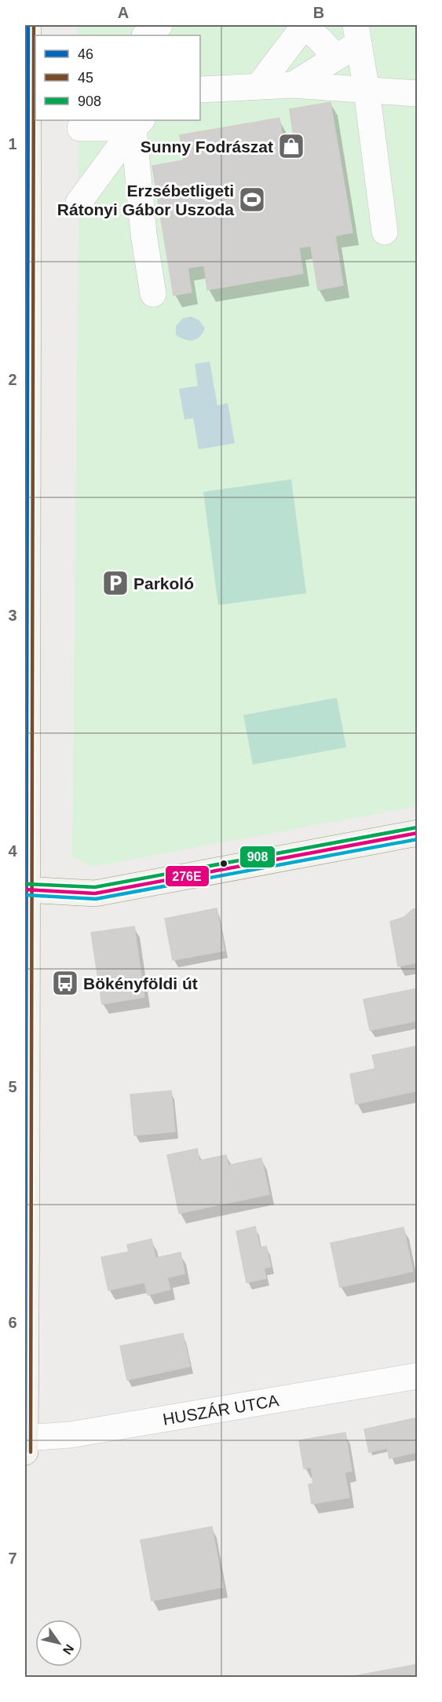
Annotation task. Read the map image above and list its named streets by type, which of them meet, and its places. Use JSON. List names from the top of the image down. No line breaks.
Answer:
{"streets":{"street":["HUSZÁR UTCA"]},"places":{"shop":["Sunny Fodrászat"],"sports":["Erzsébetligeti Rátonyi Gábor Uszoda"],"parking":["Parkoló"],"bus stop":["Bökényföldi út"]},"lines":["transit line 46","transit line 45","transit line 908","transit line 276E"],"legend":["46","45","908"],"north":"bottom right","grid":{"columns":["A","B"],"rows":["1","2","3","4","5","6","7"]}}
